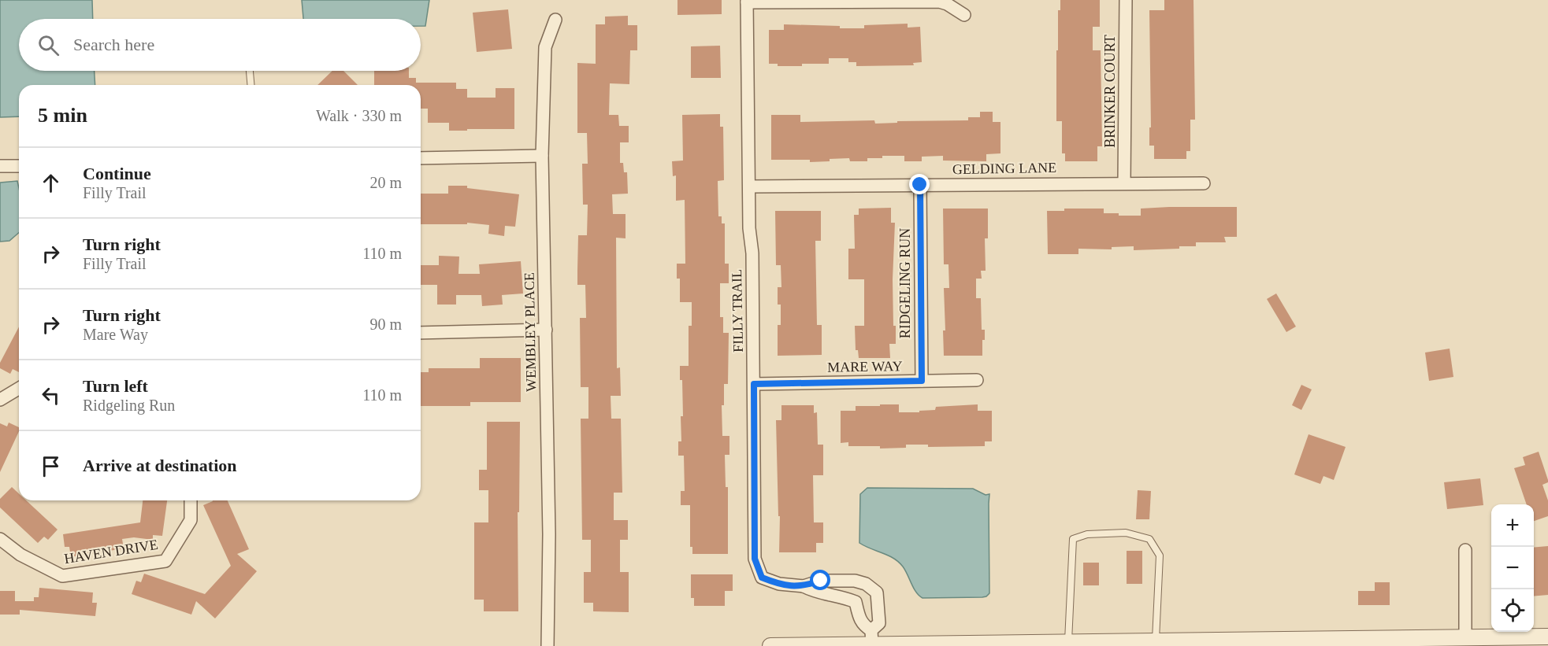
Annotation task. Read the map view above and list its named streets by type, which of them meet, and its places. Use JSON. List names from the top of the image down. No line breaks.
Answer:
{"streets":{"street":["BRINKER COURT","GELDING LANE","RIDGELING RUN","FILLY TRAIL","WEMBLEY PLACE","MARE WAY","HAVEN DRIVE"]},"crossings":[["BRINKER COURT","GELDING LANE"],["GELDING LANE","RIDGELING RUN"],["GELDING LANE","FILLY TRAIL"],["RIDGELING RUN","MARE WAY"],["FILLY TRAIL","MARE WAY"]],"page":{"search":"Search here","heading":["5 min","Walk · 330 m"],"list":[["Continue","Filly Trail","20 m"],["Turn right","Filly Trail","110 m"],["Turn right","Mare Way","90 m"],["Turn left","Ridgeling Run","110 m"],"Arrive at destination"],"map_buttons":["+","−"]}}
